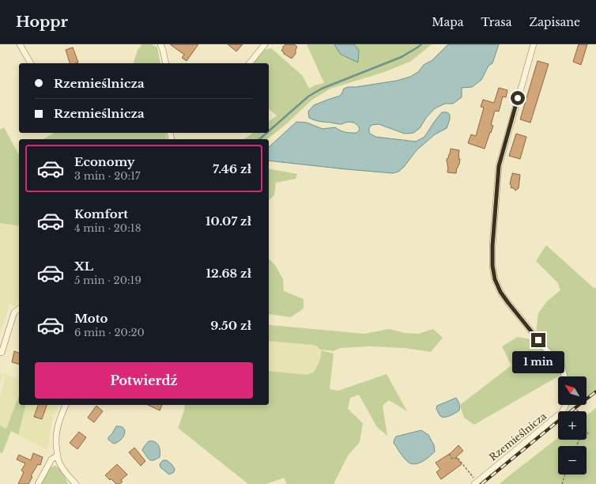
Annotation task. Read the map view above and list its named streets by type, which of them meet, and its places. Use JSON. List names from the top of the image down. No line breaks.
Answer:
{"streets":{"street":["Rzemieślnicza"]},"north":"top left","page":{"header":"Hoppr","nav":["Mapa","Trasa","Zapisane"],"banner":["Rzemieślnicza","Rzemieślnicza"],"list":[{"name":"Economy","note":"3 min · 20:17","value":"7.46 zł"},{"name":"Komfort","note":"4 min · 20:18","value":"10.07 zł"},{"name":"XL","note":"5 min · 20:19","value":"12.68 zł"},{"name":"Moto","note":"6 min · 20:20","value":"9.50 zł"}],"bubble":"1 min","buttons":"Potwierdź","map_buttons":["+","−"]}}
